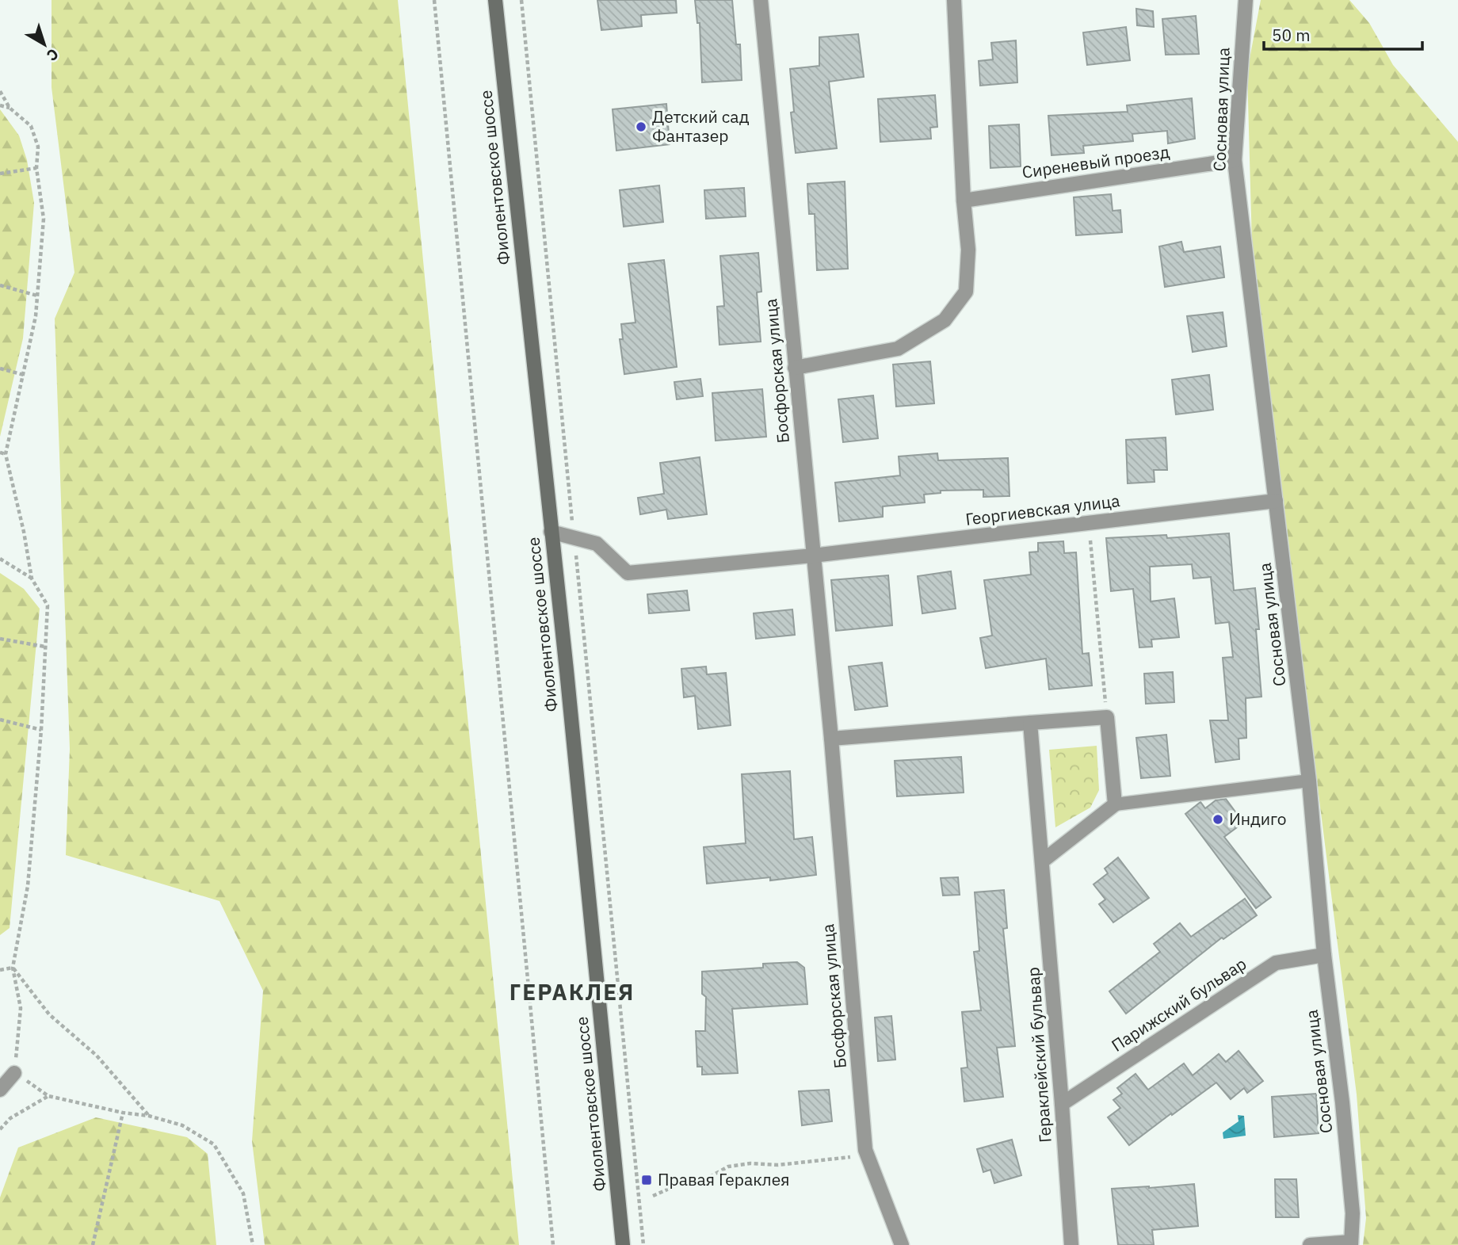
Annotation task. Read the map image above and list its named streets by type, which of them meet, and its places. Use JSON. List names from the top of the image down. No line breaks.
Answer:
{"streets":{"main road":["Фиолентовское шоссе"],"street":["Сосновая улица","Сиреневый проезд","Босфорская улица","Георгиевская улица","Парижский бульвар","Гераклейский бульвар"]},"crossings":[["Сосновая улица","Сиреневый проезд"],["Сосновая улица","Георгиевская улица"],["Сосновая улица","Парижский бульвар"],["Фиолентовское шоссе","Георгиевская улица"],["Босфорская улица","Георгиевская улица"],["Парижский бульвар","Гераклейский бульвар"]],"districts":["ГЕРАКЛЕЯ"],"places":{"other":["Детский сад Фантазер","Индиго"],"transit":["Правая Гераклея"]},"scale_bar":"50 m","north":"bottom right"}
